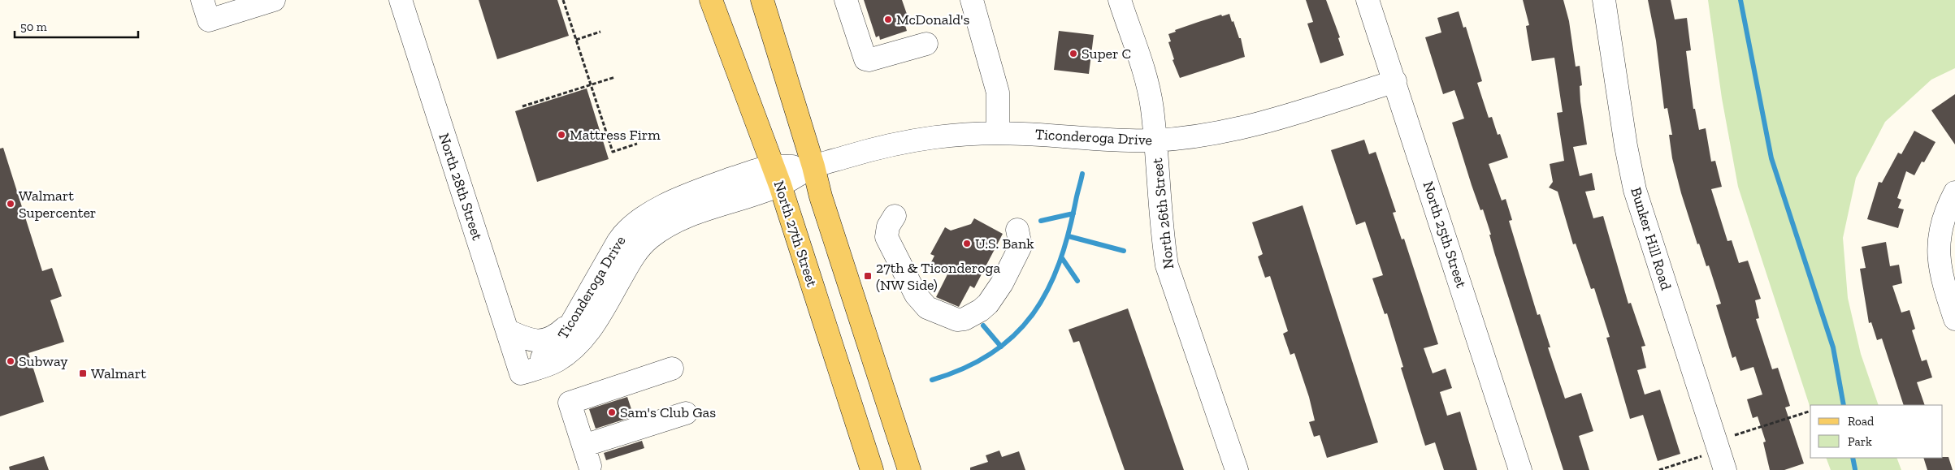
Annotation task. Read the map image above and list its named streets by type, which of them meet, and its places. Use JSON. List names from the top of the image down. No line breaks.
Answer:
{"streets":{"main road":["North 27th Street"],"street":["Ticonderoga Drive","North 28th Street","North 26th Street","North 25th Street","Bunker Hill Road"]},"crossings":[["Ticonderoga Drive","North 28th Street"],["Ticonderoga Drive","North 26th Street"],["Ticonderoga Drive","North 27th Street"],["Ticonderoga Drive","North 25th Street"]],"places":{"other":["McDonald's","Super C","Mattress Firm","Walmart Supercenter","U.S. Bank","Subway","Sam's Club Gas"],"transit":["27th & Ticonderoga (NW Side)","Walmart"]},"legend":["Road","Park"],"scale_bar":"50 m"}
